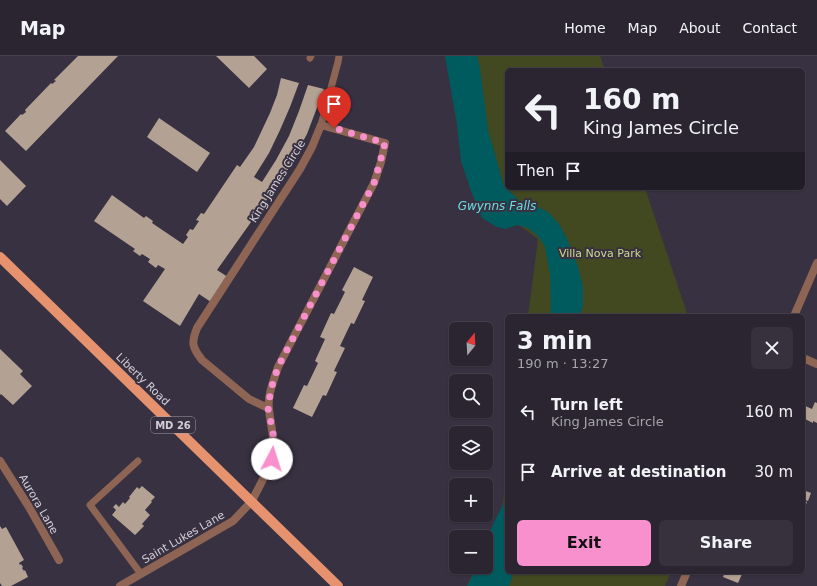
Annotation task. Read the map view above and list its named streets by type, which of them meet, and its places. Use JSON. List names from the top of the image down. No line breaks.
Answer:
{"streets":{"main road":["Liberty Road","MD 26"],"street":["King James Circle","Aurora Lane","Saint Lukes Lane"]},"crossings":[["Liberty Road","Saint Lukes Lane"]],"water":["Gwynns Falls"],"parks":["Villa Nova Park"],"north":"top","page":{"header":"Map","nav":["Home","Map","About","Contact"],"turn":["160 m","King James Circle"],"then":"Then","heading":["3 min","190 m · 13:27"],"map_buttons":["+","−"],"list":[{"name":"Turn left","note":"King James Circle","value":"160 m"},{"name":"Arrive at destination","value":"30 m"}],"buttons":["Exit","Share"]}}
